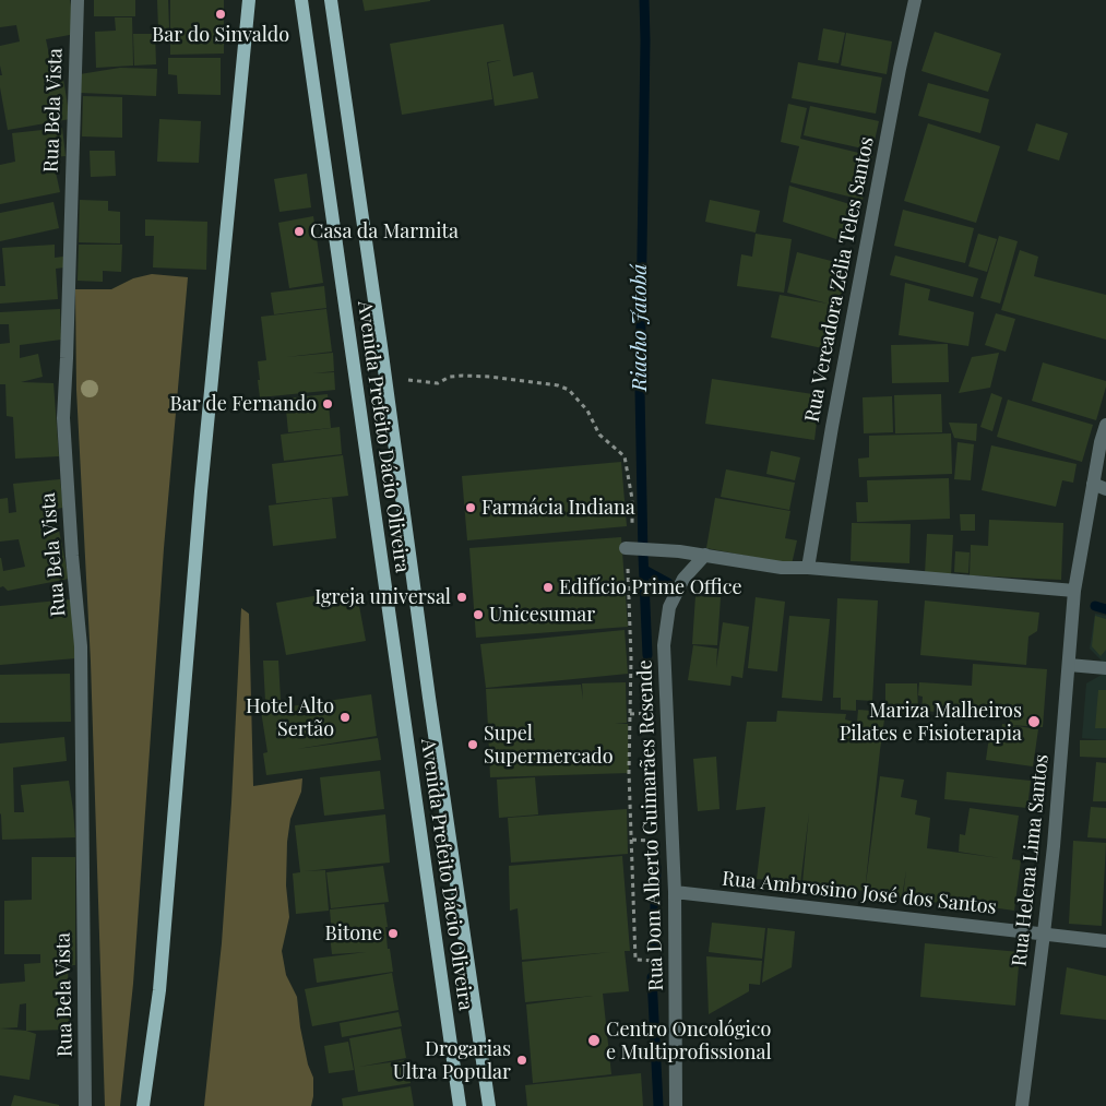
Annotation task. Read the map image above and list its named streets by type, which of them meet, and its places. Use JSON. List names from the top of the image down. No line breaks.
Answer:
{"streets":{"main road":["Avenida Prefeito Dácio Oliveira"],"street":["Rua Bela Vista","Rua Vereadora Zélia Teles Santos","Rua Dom Alberto Guimarães Resende","Rua Helena Lima Santos","Rua Ambrosino José dos Santos"]},"crossings":[["Rua Dom Alberto Guimarães Resende","Rua Ambrosino José dos Santos"],["Rua Helena Lima Santos","Rua Ambrosino José dos Santos"]],"water":["Riacho Jatobá"],"places":["Bar do Sinvaldo","Casa da Marmita","Bar de Fernando","Farmácia Indiana","Edifício Prime Office","Igreja universal","Unicesumar","Hotel Alto Sertão","Mariza Malheiros Pilates e Fisioterapia","Supel Supermercado","Bitone","Centro Oncológico e Multiprofissional","Drogarias Ultra Popular"]}
